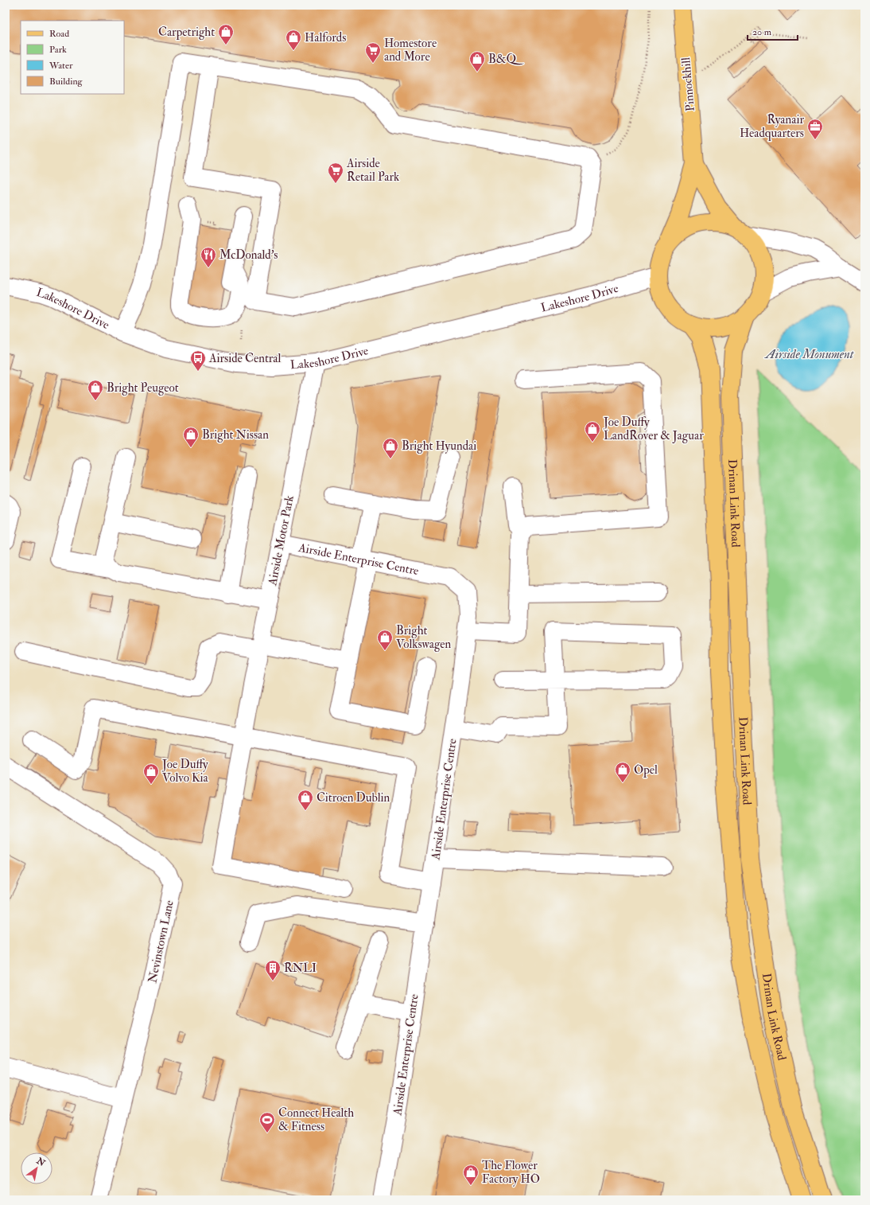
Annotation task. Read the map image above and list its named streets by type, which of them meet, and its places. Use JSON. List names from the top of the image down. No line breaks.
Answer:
{"streets":{"main road":["Pinnockhill","Drinan Link Road"],"street":["Lakeshore Drive","Airside Motor Park","Airside Enterprise Centre","Nevinstown Lane"]},"crossings":[["Pinnockhill","Lakeshore Drive"],["Pinnockhill","Drinan Link Road"],["Lakeshore Drive","Drinan Link Road"],["Lakeshore Drive","Airside Motor Park"],["Airside Motor Park","Airside Enterprise Centre"]],"water":["Airside Monument"],"places":{"shop":["Carpetright","Halfords","B&Q","Bright Peugeot","Joe Duffy LandRover & Jaguar","Bright Nissan","Bright Hyundai","Bright Volkswagen","Opel","Joe Duffy Volvo Kia","Citroen Dublin","The Flower Factory HO"],"supermarket":["Homestore and More","Airside Retail Park"],"office":["Ryanair Headquarters"],"restaurant":["McDonald's"],"bus stop":["Airside Central"],"building":["RNLI"],"sports":["Connect Health & Fitness"]},"legend":["Road","Park","Water","Building"],"scale_bar":"20 m","north":"top right"}
